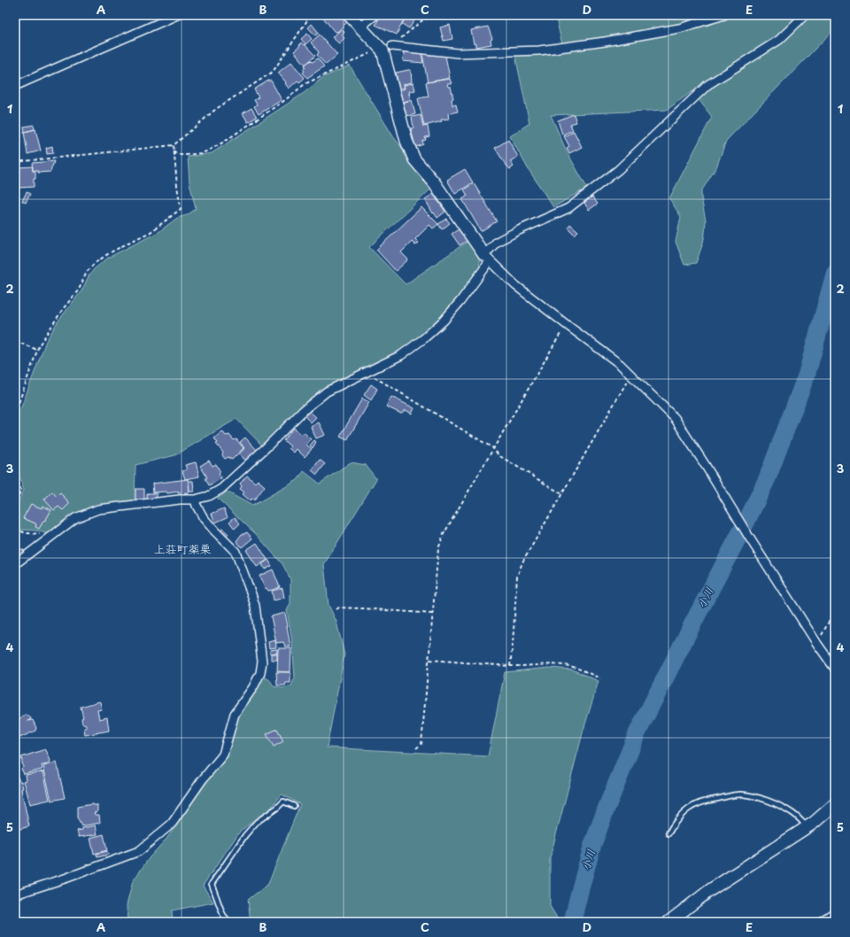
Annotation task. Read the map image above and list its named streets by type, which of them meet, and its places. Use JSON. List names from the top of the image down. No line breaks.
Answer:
{"districts":["上荘町薬栗"],"water":["小川"],"grid":{"columns":["A","B","C","D","E"],"rows":["1","2","3","4","5"]}}
